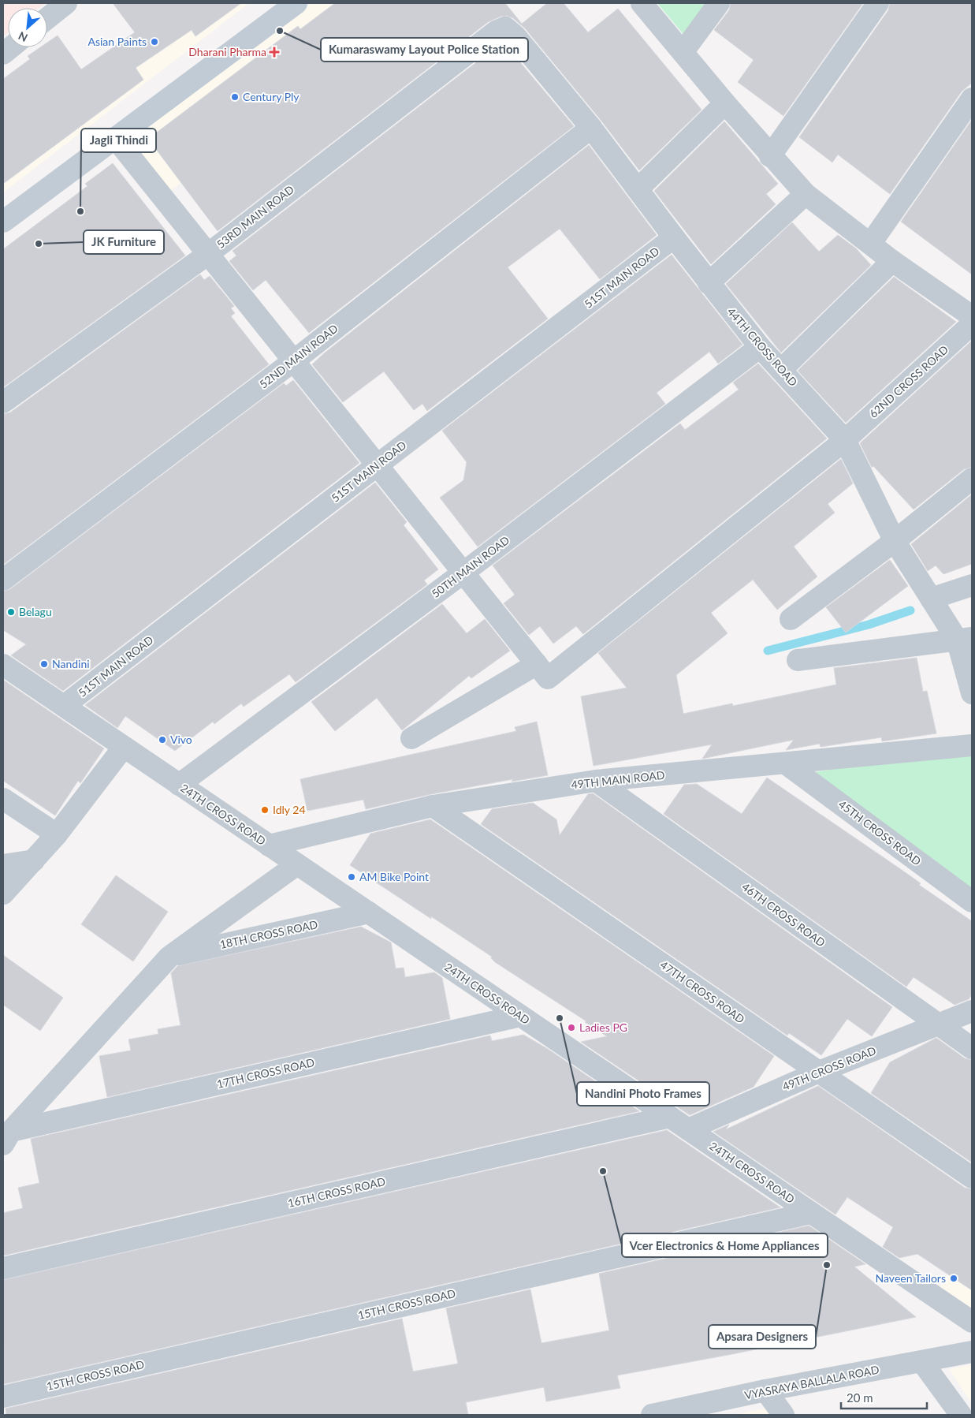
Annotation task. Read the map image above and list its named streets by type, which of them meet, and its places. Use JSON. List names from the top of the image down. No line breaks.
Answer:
{"streets":{"street":["53RD MAIN ROAD","51ST MAIN ROAD","44TH CROSS ROAD","52ND MAIN ROAD","62ND CROSS ROAD","50TH MAIN ROAD","49TH MAIN ROAD","24TH CROSS ROAD","45TH CROSS ROAD","46TH CROSS ROAD","18TH CROSS ROAD","47TH CROSS ROAD","49TH CROSS ROAD","17TH CROSS ROAD","16TH CROSS ROAD","15TH CROSS ROAD","VYASRAYA BALLALA ROAD"]},"crossings":[["53RD MAIN ROAD","44TH CROSS ROAD"],["51ST MAIN ROAD","44TH CROSS ROAD"],["51ST MAIN ROAD","24TH CROSS ROAD"],["44TH CROSS ROAD","52ND MAIN ROAD"],["44TH CROSS ROAD","62ND CROSS ROAD"],["44TH CROSS ROAD","50TH MAIN ROAD"],["50TH MAIN ROAD","24TH CROSS ROAD"],["49TH MAIN ROAD","24TH CROSS ROAD"],["49TH MAIN ROAD","45TH CROSS ROAD"],["49TH MAIN ROAD","46TH CROSS ROAD"],["49TH MAIN ROAD","47TH CROSS ROAD"],["24TH CROSS ROAD","18TH CROSS ROAD"],["24TH CROSS ROAD","49TH CROSS ROAD"],["24TH CROSS ROAD","17TH CROSS ROAD"],["24TH CROSS ROAD","16TH CROSS ROAD"],["24TH CROSS ROAD","15TH CROSS ROAD"],["46TH CROSS ROAD","49TH CROSS ROAD"],["47TH CROSS ROAD","49TH CROSS ROAD"]],"places":{"other":["Kumaraswamy Layout Police Station","Asian Paints","Century Ply","Jagli Thindi","JK Furniture","Belagu","Nandini","Vivo","Idly 24","AM Bike Point","Nandini Photo Frames","Ladies PG","Vcer Electronics & Home Appliances","Apsara Designers","Naveen Tailors"],"health":["Dharani Pharma"]},"scale_bar":"20 m","north":"bottom left"}
